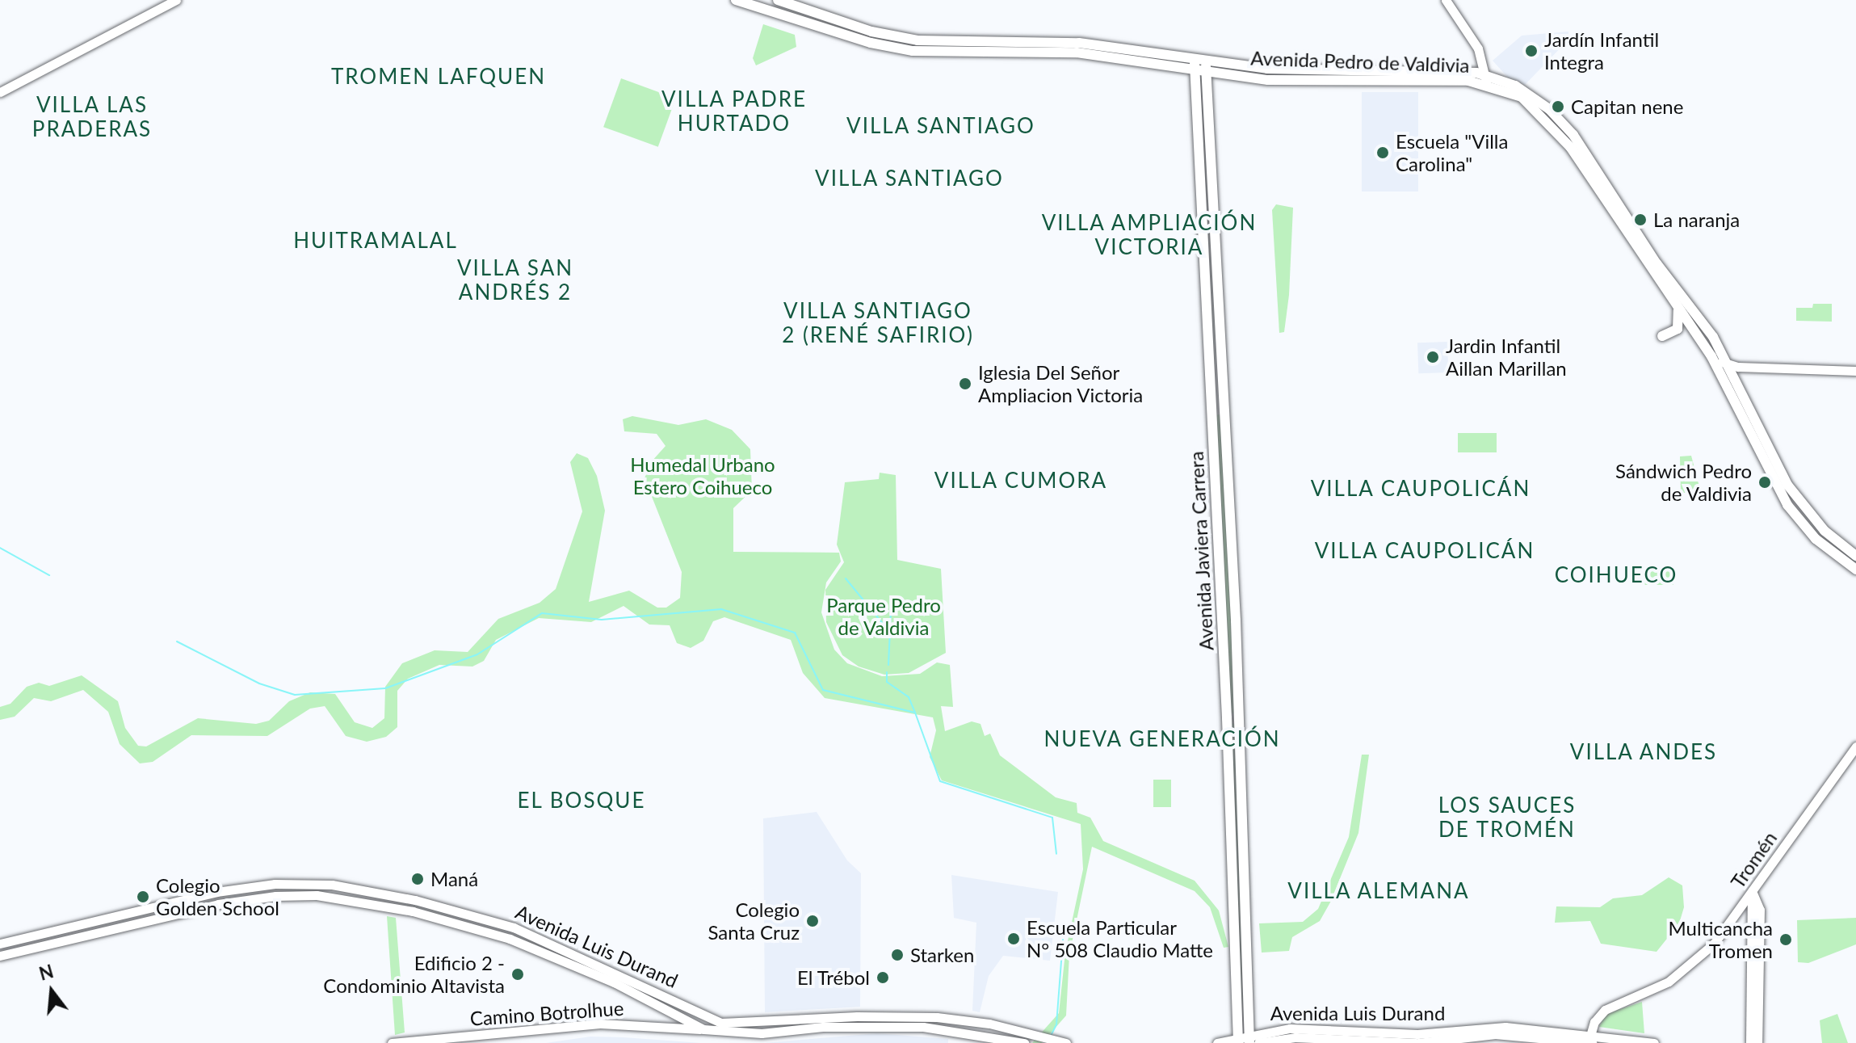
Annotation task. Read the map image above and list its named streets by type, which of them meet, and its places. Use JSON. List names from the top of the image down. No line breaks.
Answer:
{"streets":{"main road":["Avenida Pedro de Valdivia","Avenida Javiera Carrera"],"street":["Tromén","Avenida Luis Durand","Camino Botrolhue"]},"crossings":[["Avenida Pedro de Valdivia","Avenida Javiera Carrera"],["Avenida Javiera Carrera","Avenida Luis Durand"],["Tromén","Avenida Luis Durand"],["Avenida Luis Durand","Camino Botrolhue"]],"districts":["TROMEN LAFQUEN","VILLA PADRE HURTADO","VILLA LAS PRADERAS","VILLA SANTIAGO","VILLA SANTIAGO","VILLA AMPLIACIÓN VICTORIA","HUITRAMALAL","VILLA SAN ANDRÉS 2","VILLA SANTIAGO 2 (RENÉ SAFIRIO)","VILLA CUMORA","VILLA CAUPOLICÁN","VILLA CAUPOLICÁN","COIHUECO","NUEVA GENERACIÓN","VILLA ANDES","EL BOSQUE","LOS SAUCES DE TROMÉN","VILLA ALEMANA"],"parks":["Humedal Urbano Estero Coihueco","Parque Pedro de Valdivia"],"places":["Jardín Infantil Integra","Capitan nene","Escuela \"Villa Carolina\"","La naranja","Jardin Infantil Aillan Marillan","Iglesia Del Señor Ampliacion Victoria","Sándwich Pedro de Valdivia","Maná","Colegio Golden School","Colegio Santa Cruz","Escuela Particular N° 508 Claudio Matte","Multicancha Tromen","Starken","Edificio 2 - Condominio Altavista","El Trébol"],"north":"top"}
